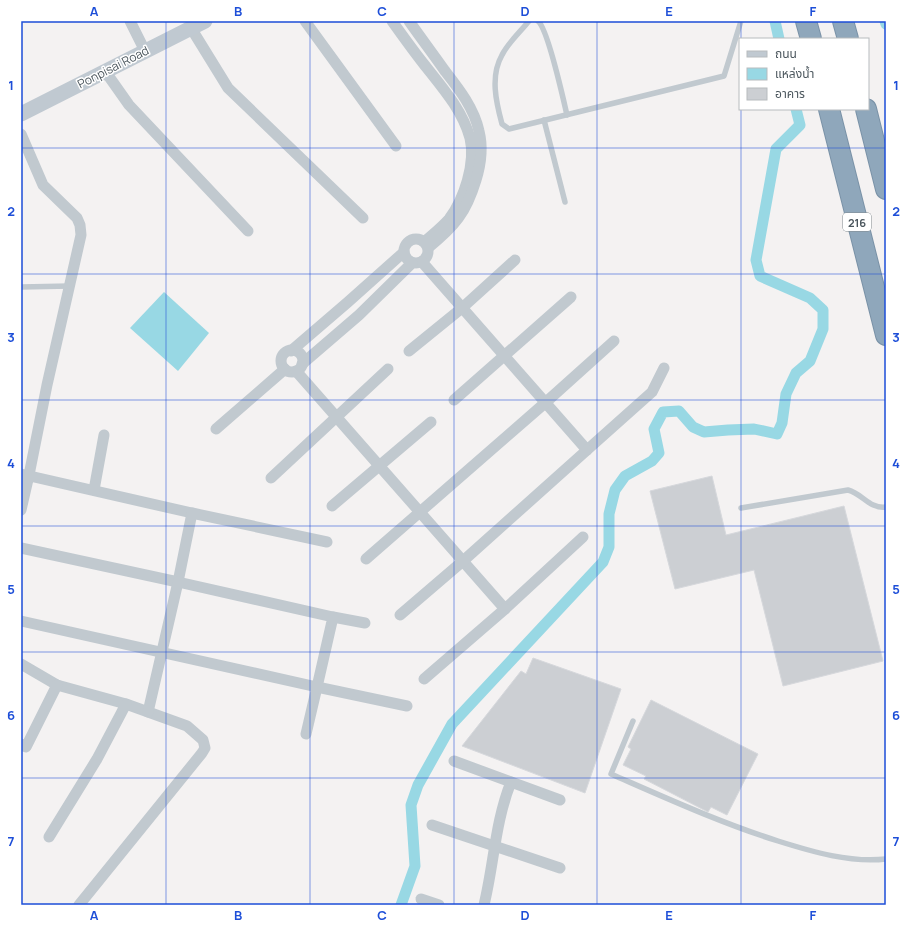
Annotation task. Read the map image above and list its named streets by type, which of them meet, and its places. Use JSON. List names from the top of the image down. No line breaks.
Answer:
{"streets":{"highway":["216"],"street":["Ponpisai Road"]},"legend":["ถนน","แหล่งน้ำ","อาคาร"],"grid":{"columns":["A","B","C","D","E","F"],"rows":["1","2","3","4","5","6","7"]}}
